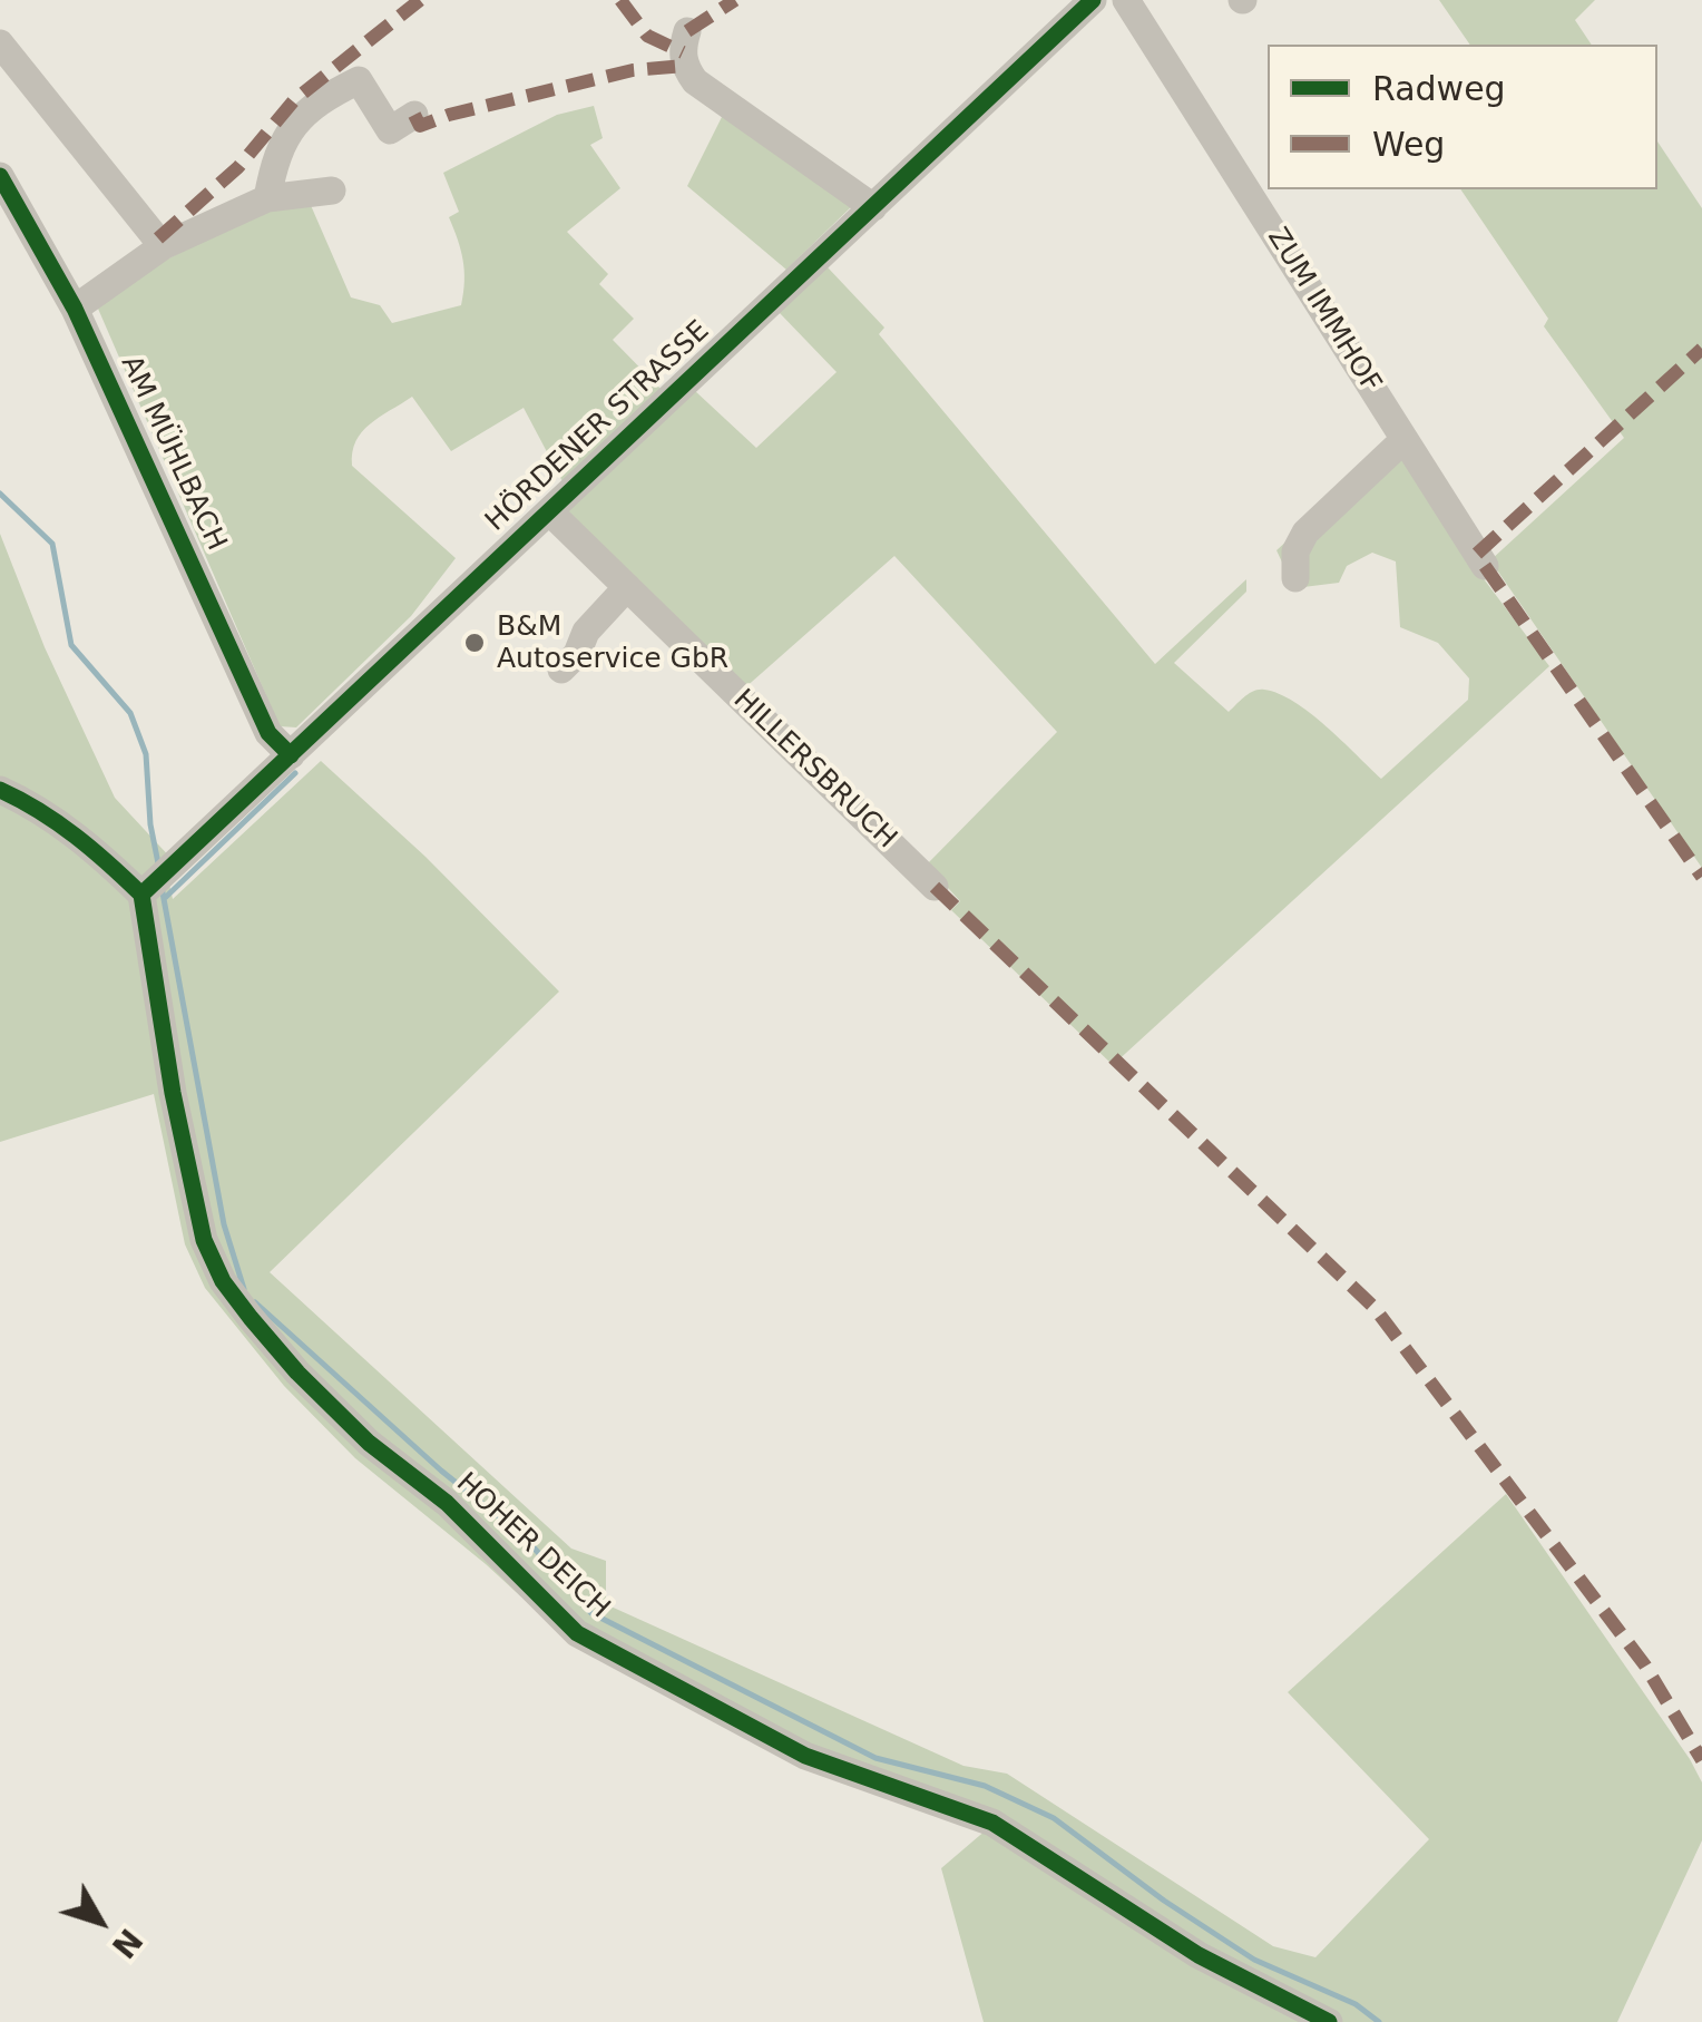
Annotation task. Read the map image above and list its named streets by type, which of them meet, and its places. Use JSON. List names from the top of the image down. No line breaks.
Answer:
{"streets":{"street":["ZUM IMMHOF","HÖRDENER STRASSE","AM MÜHLBACH","HILLERSBRUCH","HOHER DEICH"]},"crossings":[["HÖRDENER STRASSE","AM MÜHLBACH"],["HÖRDENER STRASSE","HILLERSBRUCH"],["HÖRDENER STRASSE","HOHER DEICH"]],"places":["B&M Autoservice GbR"],"legend":["Radweg","Weg"],"north":"bottom right"}
